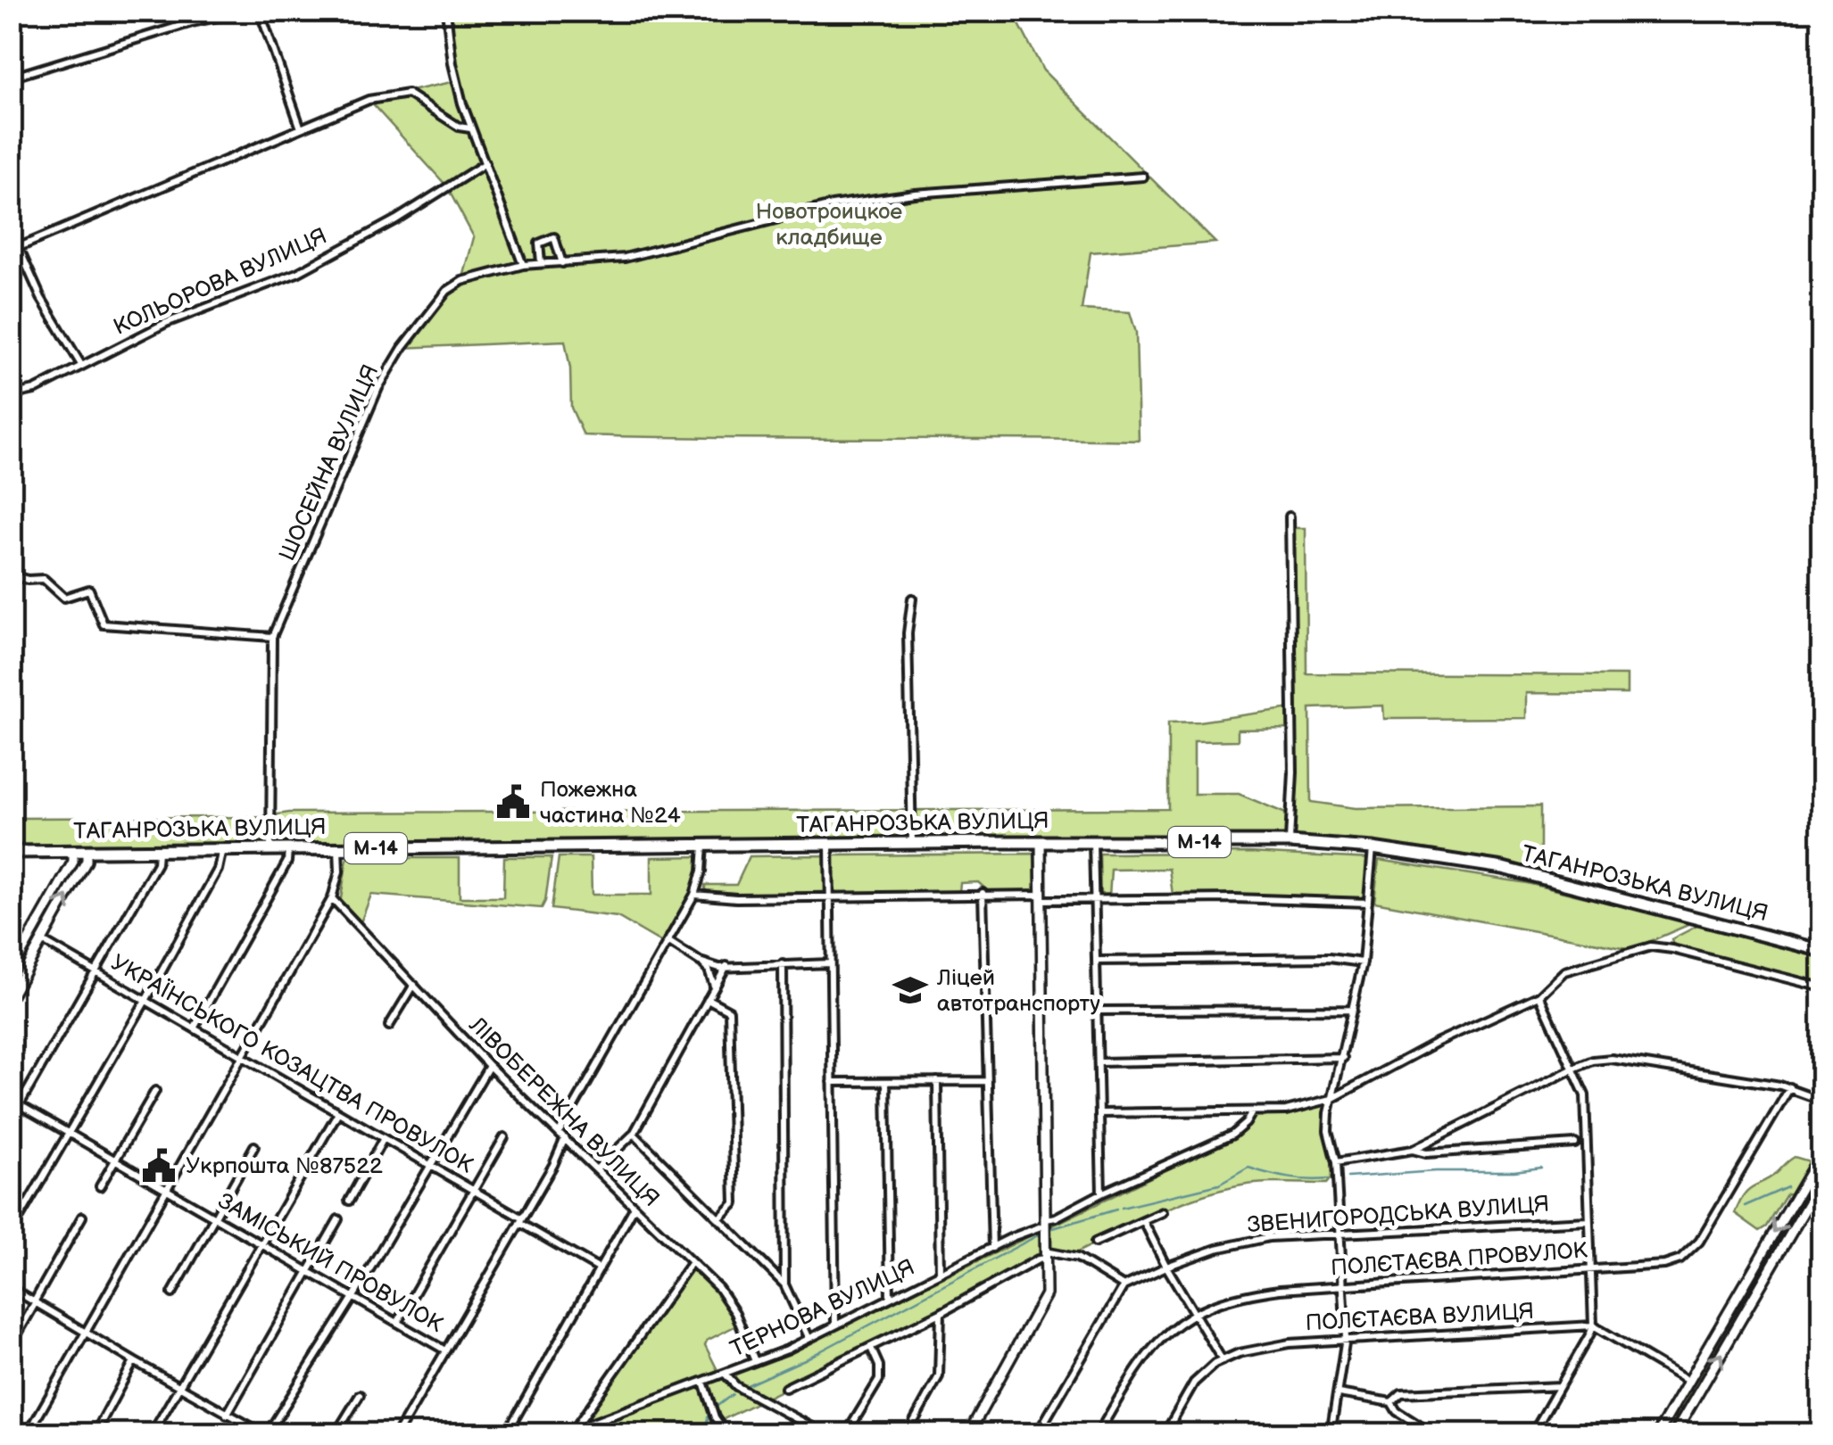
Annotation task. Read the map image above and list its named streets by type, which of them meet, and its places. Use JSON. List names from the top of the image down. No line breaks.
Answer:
{"streets":{"highway":["ТАГАНРОЗЬКА ВУЛИЦЯ","М-14"],"street":["КОЛЬОРОВА ВУЛИЦЯ","ШОСЕЙНА ВУЛИЦЯ","УКРАЇНСЬКОГО КОЗАЦТВА ПРОВУЛОК","ЛІВОБЕРЕЖНА ВУЛИЦЯ","ЗВЕНИГОРОДСЬКА ВУЛИЦЯ","ПОЛЄТАЄВА ПРОВУЛОК","ЗАМІСЬКИЙ ПРОВУЛОК","ТЕРНОВА ВУЛИЦЯ","ПОЛЄТАЄВА ВУЛИЦЯ"]},"crossings":[["ШОСЕЙНА ВУЛИЦЯ","ТАГАНРОЗЬКА ВУЛИЦЯ"],["ЛІВОБЕРЕЖНА ВУЛИЦЯ","ТЕРНОВА ВУЛИЦЯ"]],"parks":["Новотроицкое кладбище"],"places":{"public building":["Пожежна частина №24","Укрпошта №87522"],"school or university":["Ліцей автотранспорту"]}}
